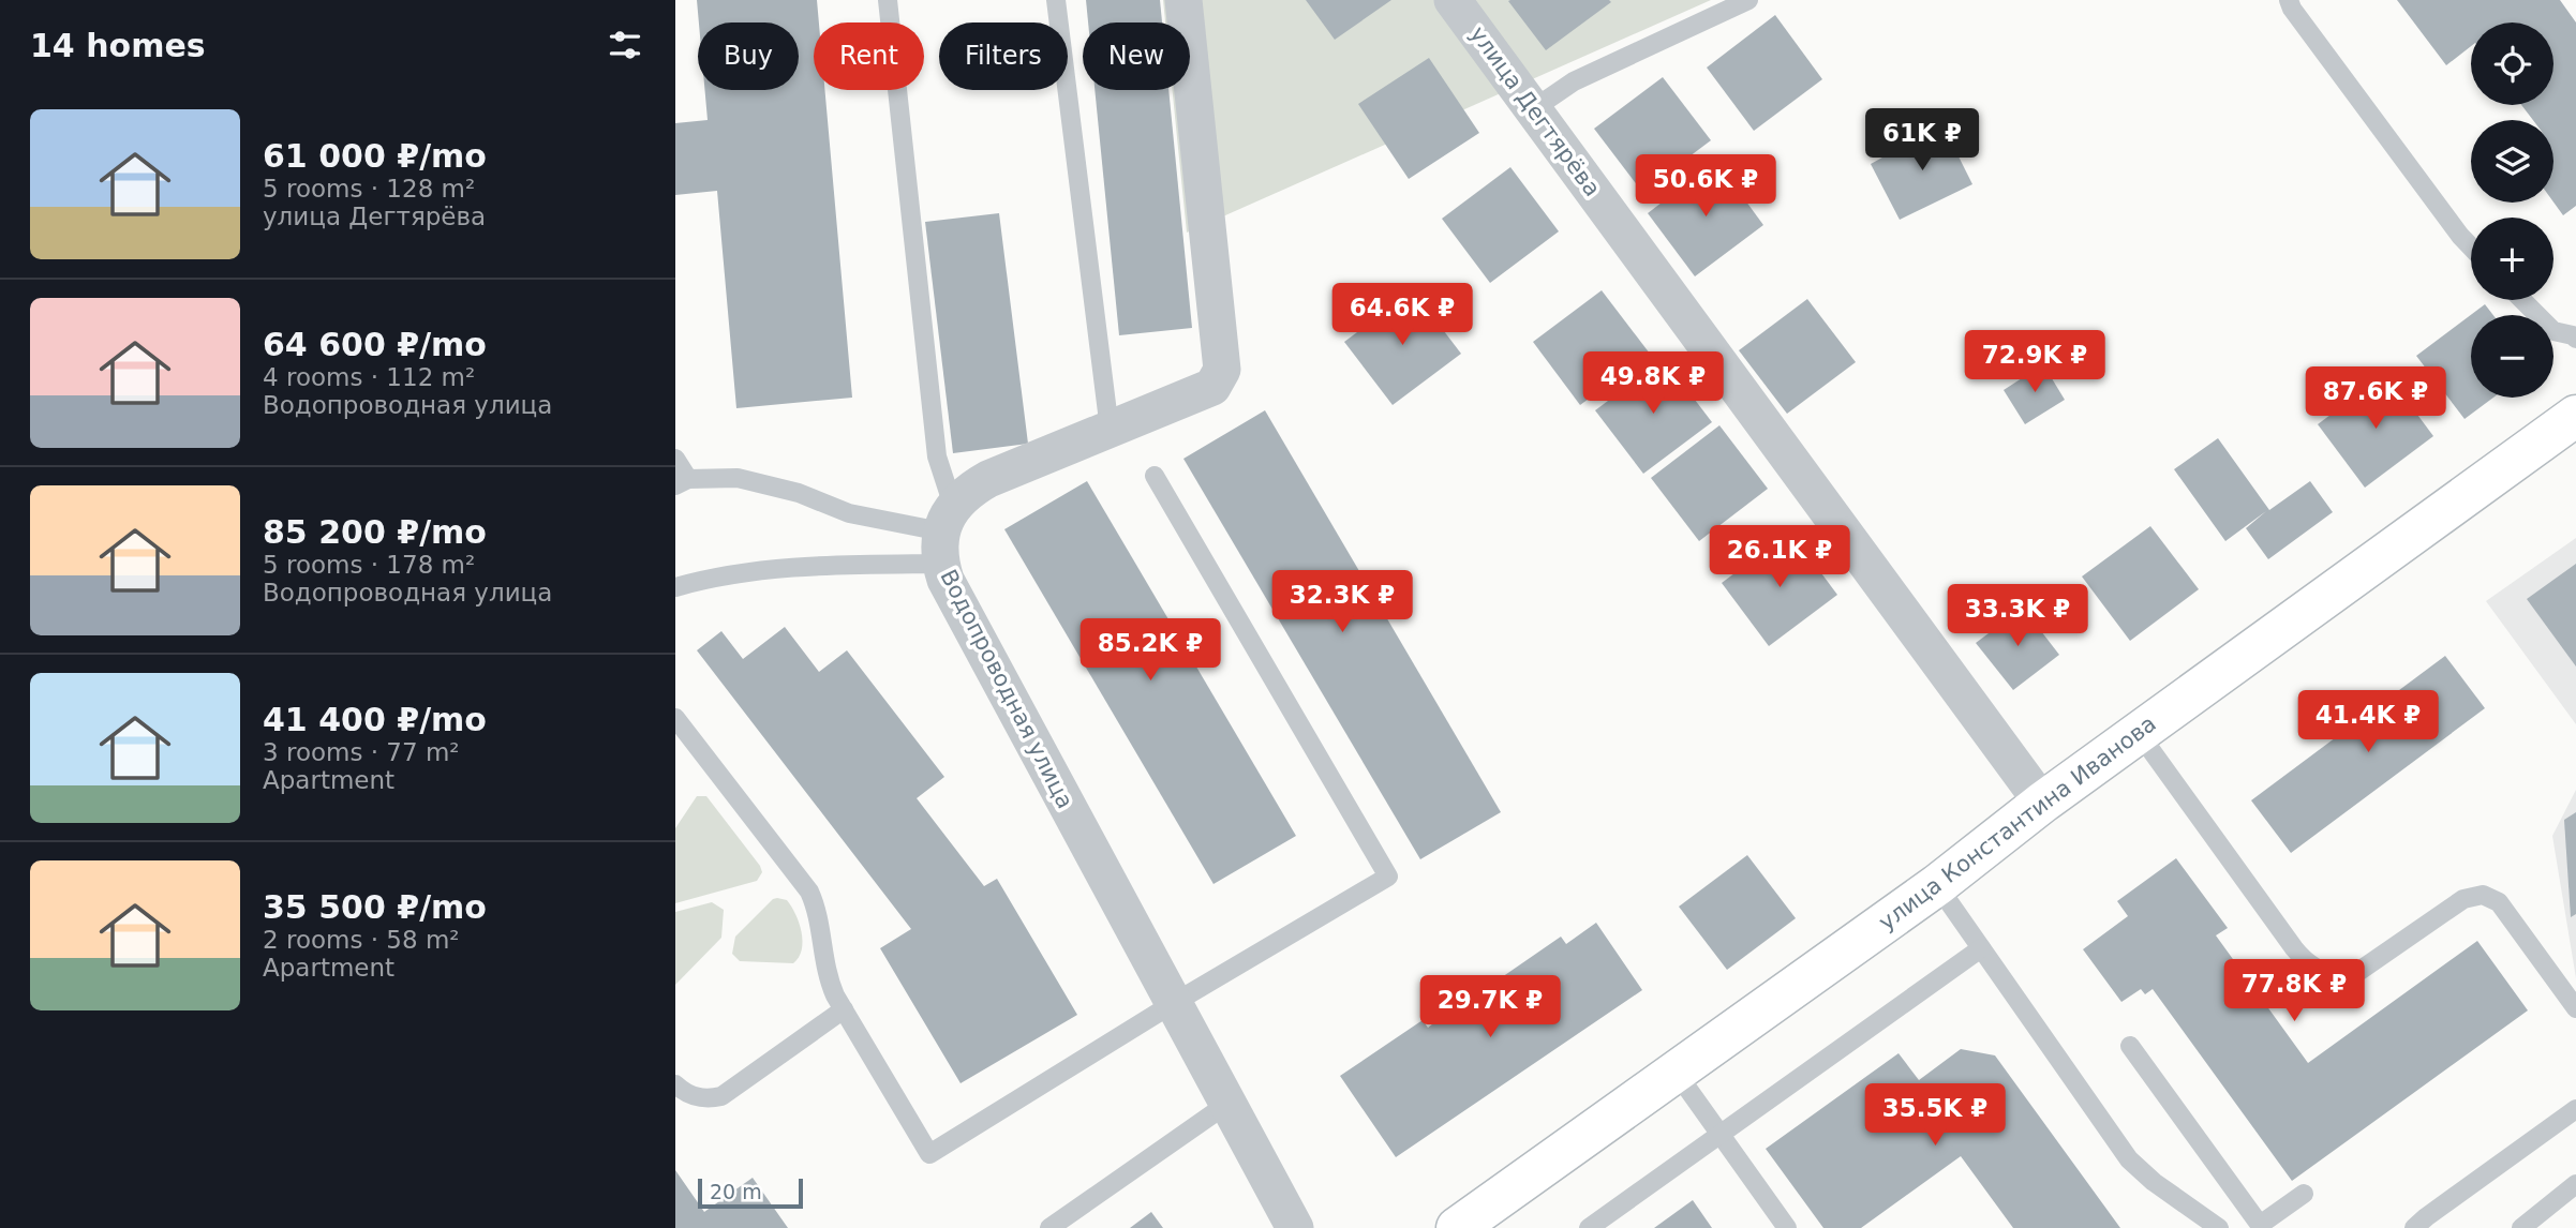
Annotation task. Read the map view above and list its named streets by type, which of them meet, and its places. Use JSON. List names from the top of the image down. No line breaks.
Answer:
{"streets":{"street":["улица Дегтярёва","Водопроводная улица","улица Константина Иванова"]},"crossings":[["улица Дегтярёва","улица Константина Иванова"]],"scale_bar":"20 m","page":{"heading":"14 homes","map_buttons":["+","−"],"chip":["Buy","Rent","Filters","New"],"list":[{"name":"61 000 ₽/mo","note":"5 rooms · 128 m² · улица Дегтярёва"},{"name":"64 600 ₽/mo","note":"4 rooms · 112 m² · Водопроводная улица"},{"name":"85 200 ₽/mo","note":"5 rooms · 178 m² · Водопроводная улица"},{"name":"41 400 ₽/mo","note":"3 rooms · 77 m² · Apartment"},{"name":"35 500 ₽/mo","note":"2 rooms · 58 m² · Apartment"}],"price":["61K ₽","50.6K ₽","64.6K ₽","72.9K ₽","49.8K ₽","87.6K ₽","26.1K ₽","32.3K ₽","33.3K ₽","85.2K ₽","41.4K ₽","77.8K ₽","29.7K ₽","35.5K ₽"],"scale":"20 m"}}
